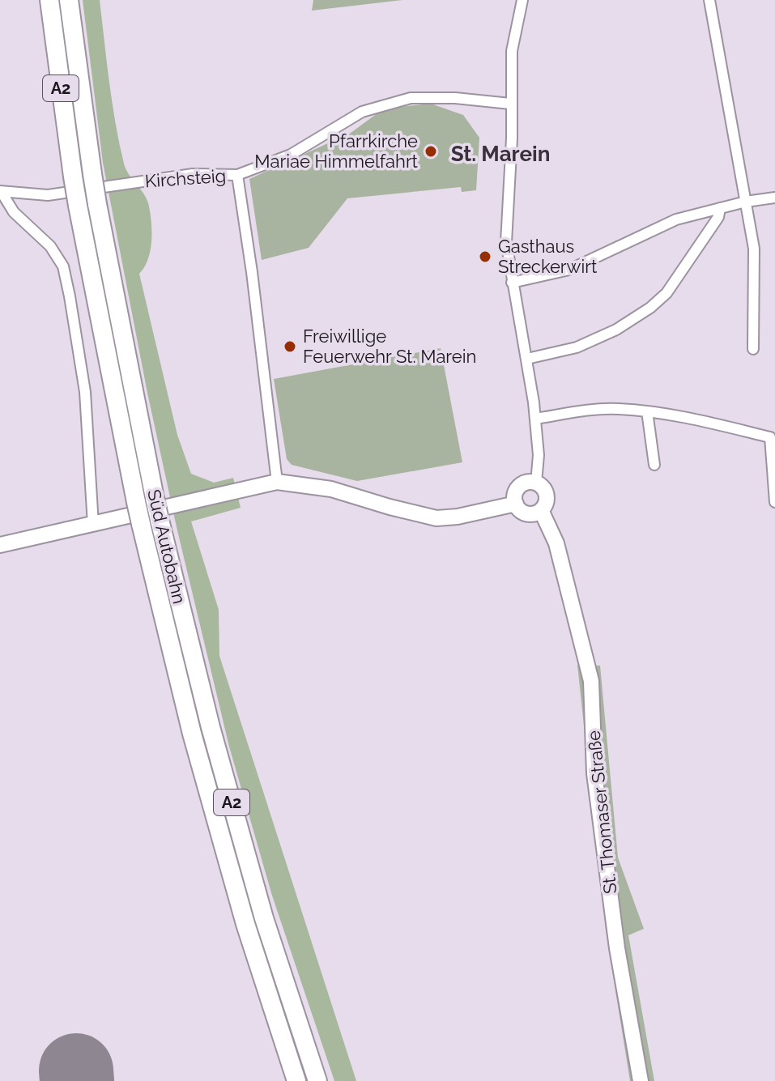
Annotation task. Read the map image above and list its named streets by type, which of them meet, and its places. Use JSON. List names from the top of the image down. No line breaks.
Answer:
{"streets":{"highway":["A2","Süd Autobahn"],"main road":["St. Thomaser Straße"],"street":["Kirchsteig"]},"districts":["St. Marein"],"places":["Pfarrkirche Mariae Himmelfahrt","Gasthaus Streckerwirt","Freiwillige Feuerwehr St. Marein"]}
